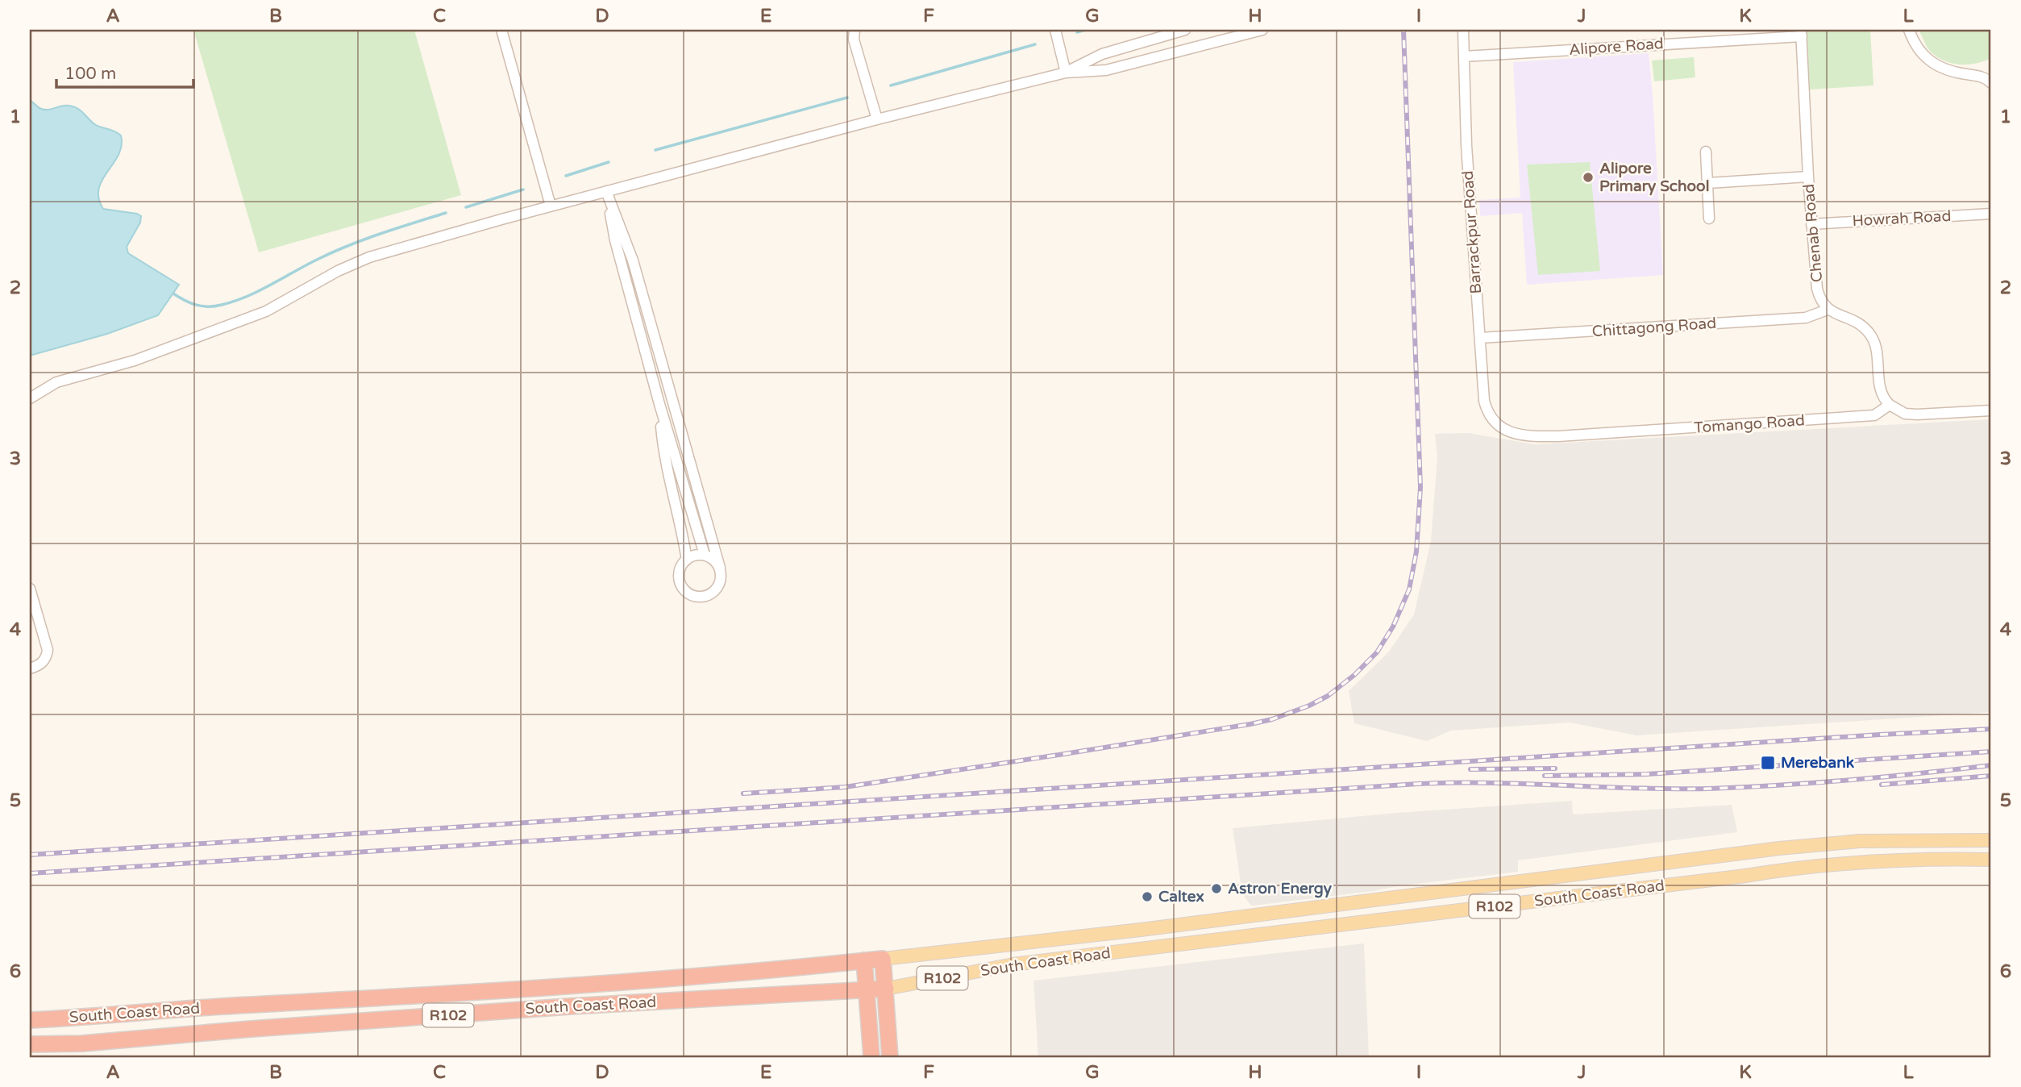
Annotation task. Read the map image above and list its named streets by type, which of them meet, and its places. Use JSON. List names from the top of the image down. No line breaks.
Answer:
{"streets":{"highway":["South Coast Road","R102"],"street":["Alipore Road","Howrah Road","Barrackpur Road","Chenab Road","Chittagong Road","Tomango Road"]},"crossings":[["Alipore Road","Barrackpur Road"],["Alipore Road","Chenab Road"],["Howrah Road","Chenab Road"],["Barrackpur Road","Chittagong Road"],["Barrackpur Road","Tomango Road"],["Chenab Road","Chittagong Road"]],"places":{"other":["Alipore Primary School","Astron Energy","Caltex"],"transit":["Merebank"]},"scale_bar":"100 m","grid":{"columns":["A","B","C","D","E","F","G","H","I","J","K","L"],"rows":["1","2","3","4","5","6"]}}
